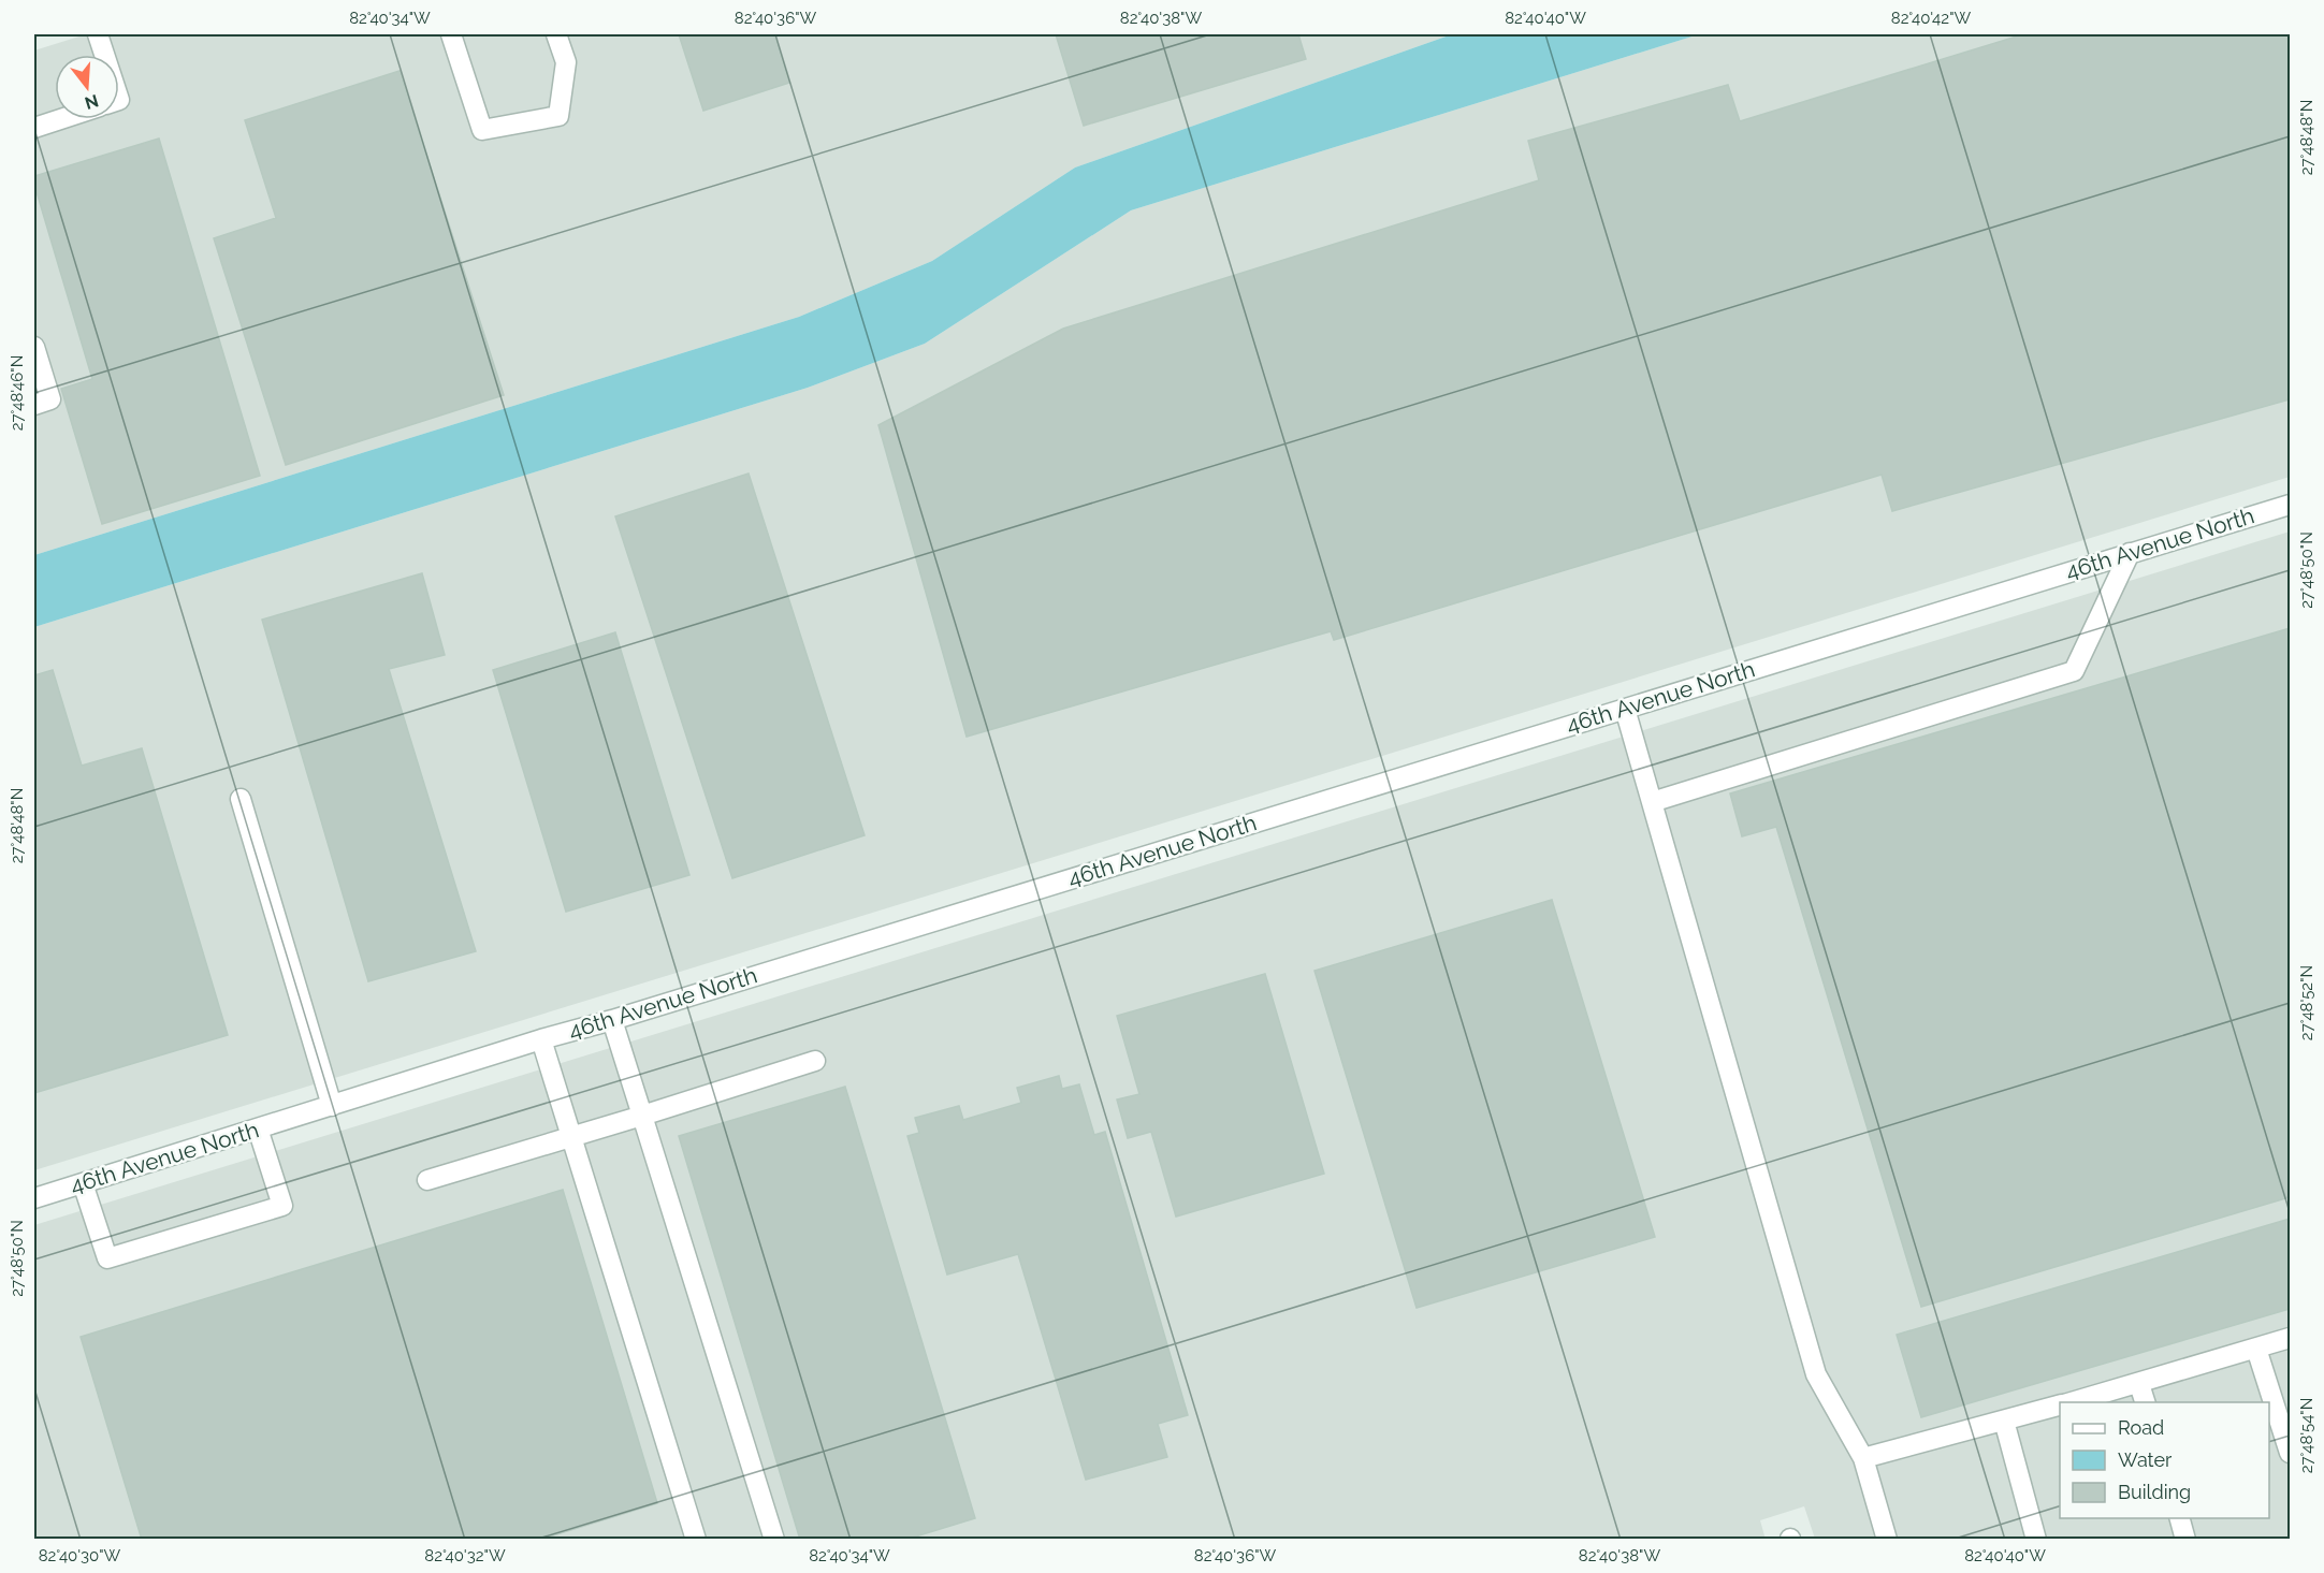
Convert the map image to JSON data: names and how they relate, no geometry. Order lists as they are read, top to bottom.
{
  "streets": {
    "street": ["46th Avenue North"]
  },
  "legend": ["Road", "Water", "Building"],
  "north": "bottom",
  "coordinates": [
    "82°40'34\"W",
    "82°40'36\"W",
    "82°40'38\"W",
    "82°40'40\"W",
    "82°40'42\"W",
    "27°48'48\"N",
    "27°48'46\"N",
    "27°48'50\"N",
    "27°48'52\"N",
    "27°48'54\"N",
    "82°40'30\"W",
    "82°40'32\"W"
  ]
}
